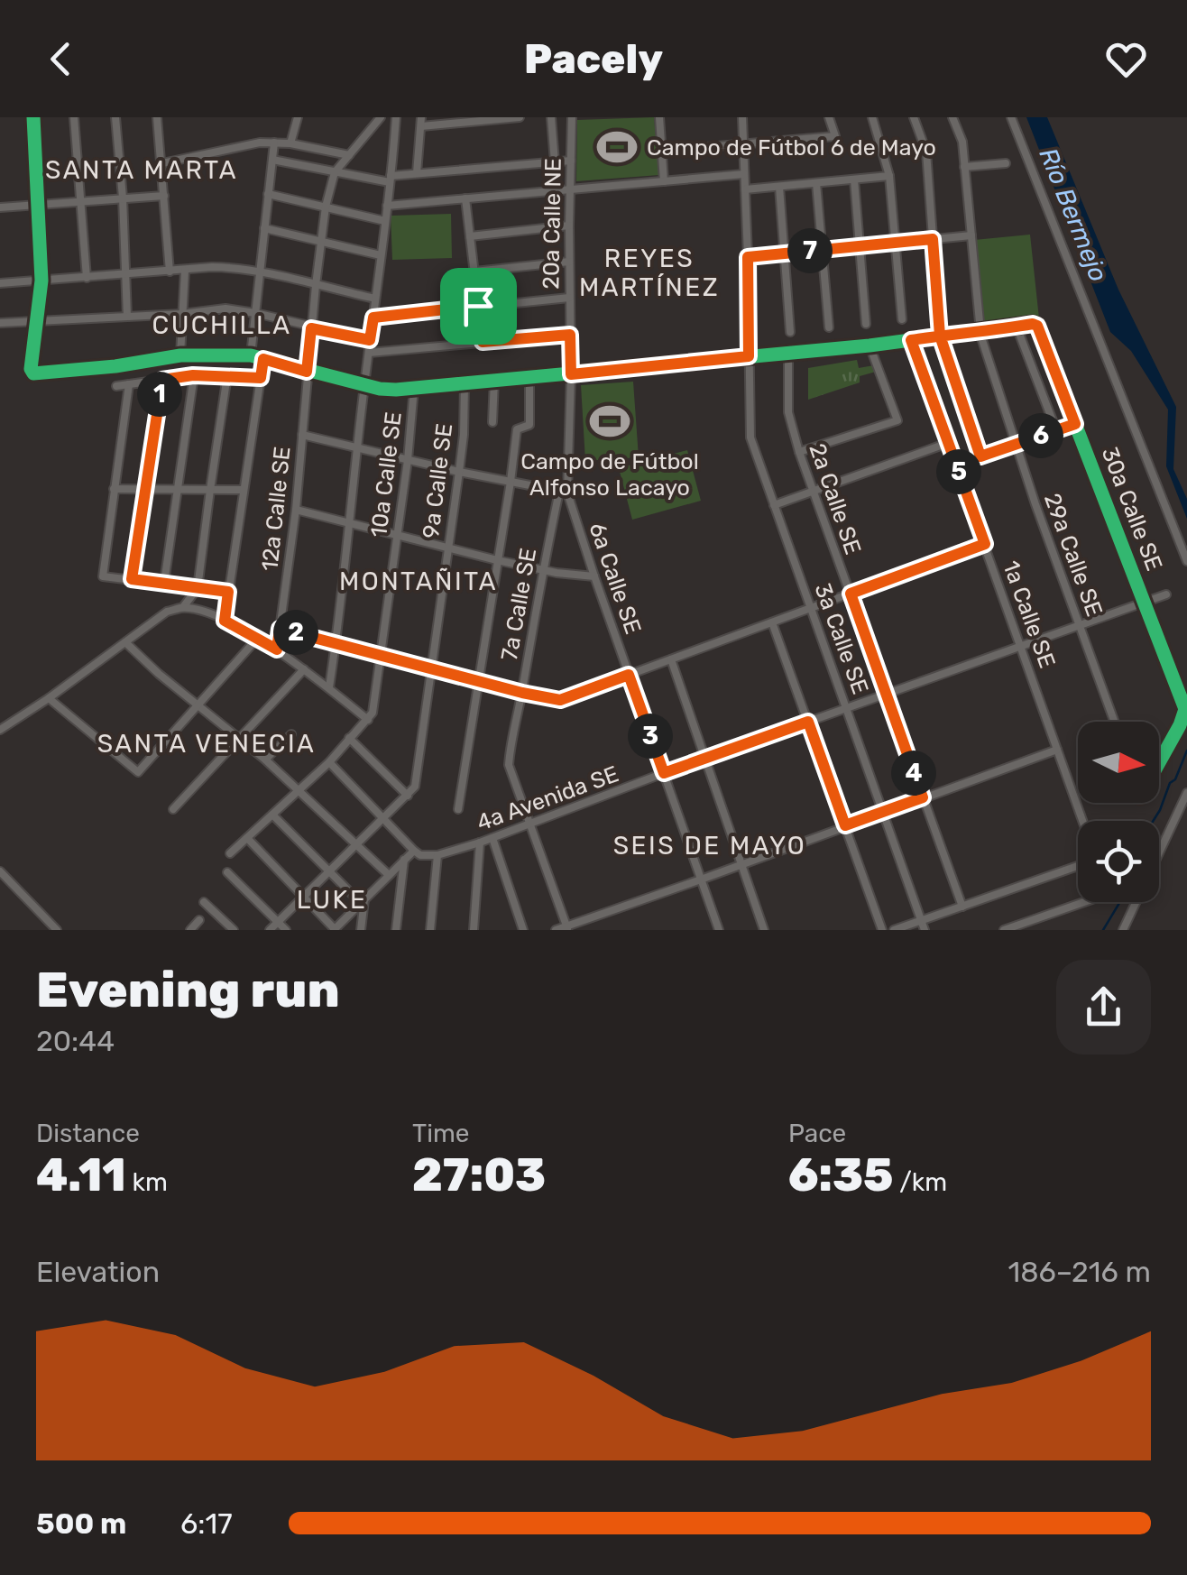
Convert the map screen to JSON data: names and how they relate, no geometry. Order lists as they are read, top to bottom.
{
  "streets": {
    "street": [
      "20a Calle NE",
      "10a Calle SE",
      "9a Calle SE",
      "2a Calle SE",
      "12a Calle SE",
      "30a Calle SE",
      "29a Calle SE",
      "6a Calle SE",
      "7a Calle SE",
      "1a Calle SE",
      "3a Calle SE",
      "4a Avenida SE"
    ]
  },
  "crossings": [
    ["20a Calle NE", "6a Calle SE"],
    ["20a Calle NE", "7a Calle SE"],
    ["2a Calle SE", "4a Avenida SE"],
    ["30a Calle SE", "4a Avenida SE"],
    ["29a Calle SE", "4a Avenida SE"],
    ["6a Calle SE", "7a Calle SE"],
    ["6a Calle SE", "4a Avenida SE"],
    ["7a Calle SE", "4a Avenida SE"],
    ["1a Calle SE", "4a Avenida SE"],
    ["3a Calle SE", "4a Avenida SE"]
  ],
  "districts": [
    "SANTA MARTA",
    "REYES MARTÍNEZ",
    "CUCHILLA",
    "MONTAÑITA",
    "SANTA VENECIA",
    "SEIS DE MAYO",
    "LUKE"
  ],
  "water": ["Río Bermejo"],
  "places": {
    "sports": ["Campo de Fútbol 6 de Mayo", "Campo de Fútbol Alfonso Lacayo"]
  },
  "north": "right",
  "page": {
    "header": "Pacely",
    "pins": [
      "7",
      "1",
      "6",
      "5",
      "2",
      "3",
      "4"
    ],
    "heading": ["Evening run", "20:44"],
    "stats": [
      ["Distance", "4.11 km"],
      ["Time", "27:03"],
      ["Pace", "6:35 /km"]
    ],
    "chart": ["Elevation", "186–216 m"],
    "list": [
      {
        "name": "500 m",
        "note": "6:17"
      }
    ]
  }
}
